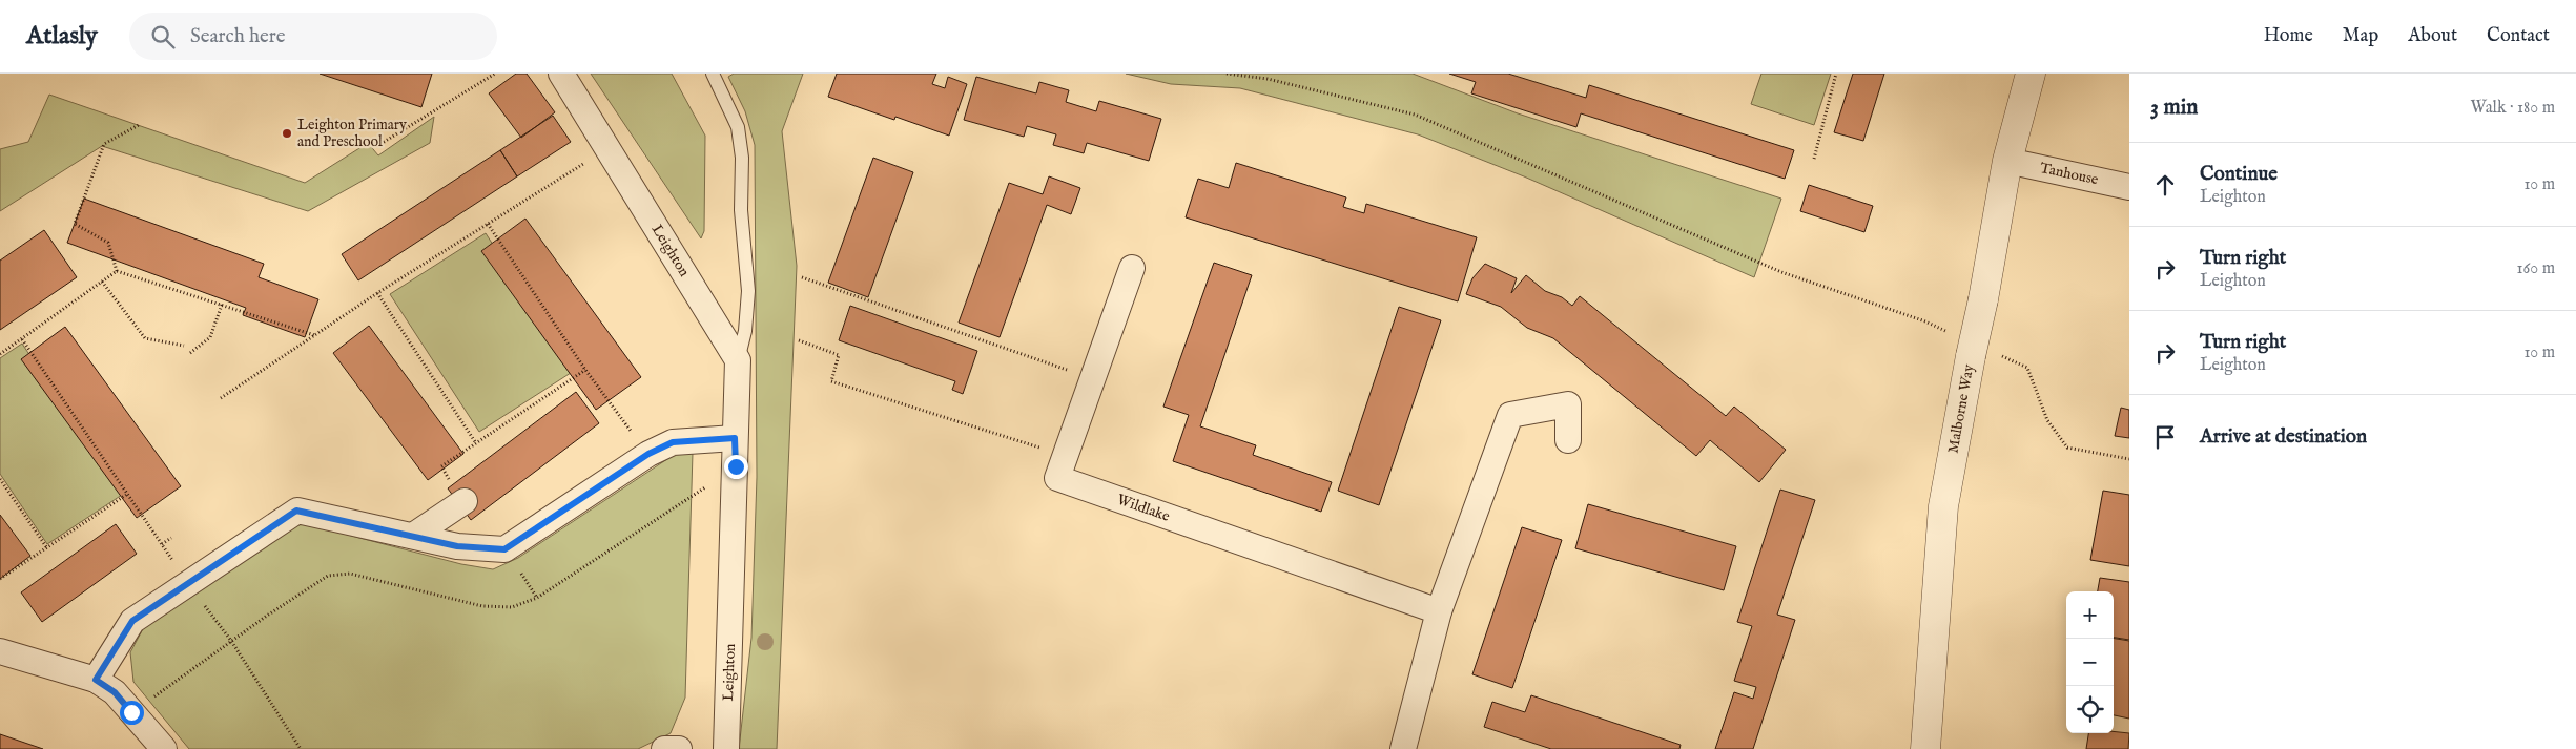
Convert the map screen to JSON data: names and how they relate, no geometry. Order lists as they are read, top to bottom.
{
  "streets": {
    "street": [
      "Tanhouse",
      "Leighton",
      "Malborne Way",
      "Wildlake"
    ]
  },
  "crossings": [
    ["Tanhouse", "Malborne Way"]
  ],
  "places": ["Leighton Primary and Preschool"],
  "page": {
    "header": "Atlasly",
    "search": "Search here",
    "nav": [
      "Home",
      "Map",
      "About",
      "Contact"
    ],
    "heading": ["3 min", "Walk · 180 m"],
    "list": [
      ["Continue", "Leighton", "10 m"],
      ["Turn right", "Leighton", "160 m"],
      ["Turn right", "Leighton", "10 m"],
      "Arrive at destination"
    ],
    "map_buttons": ["+", "−"]
  }
}
